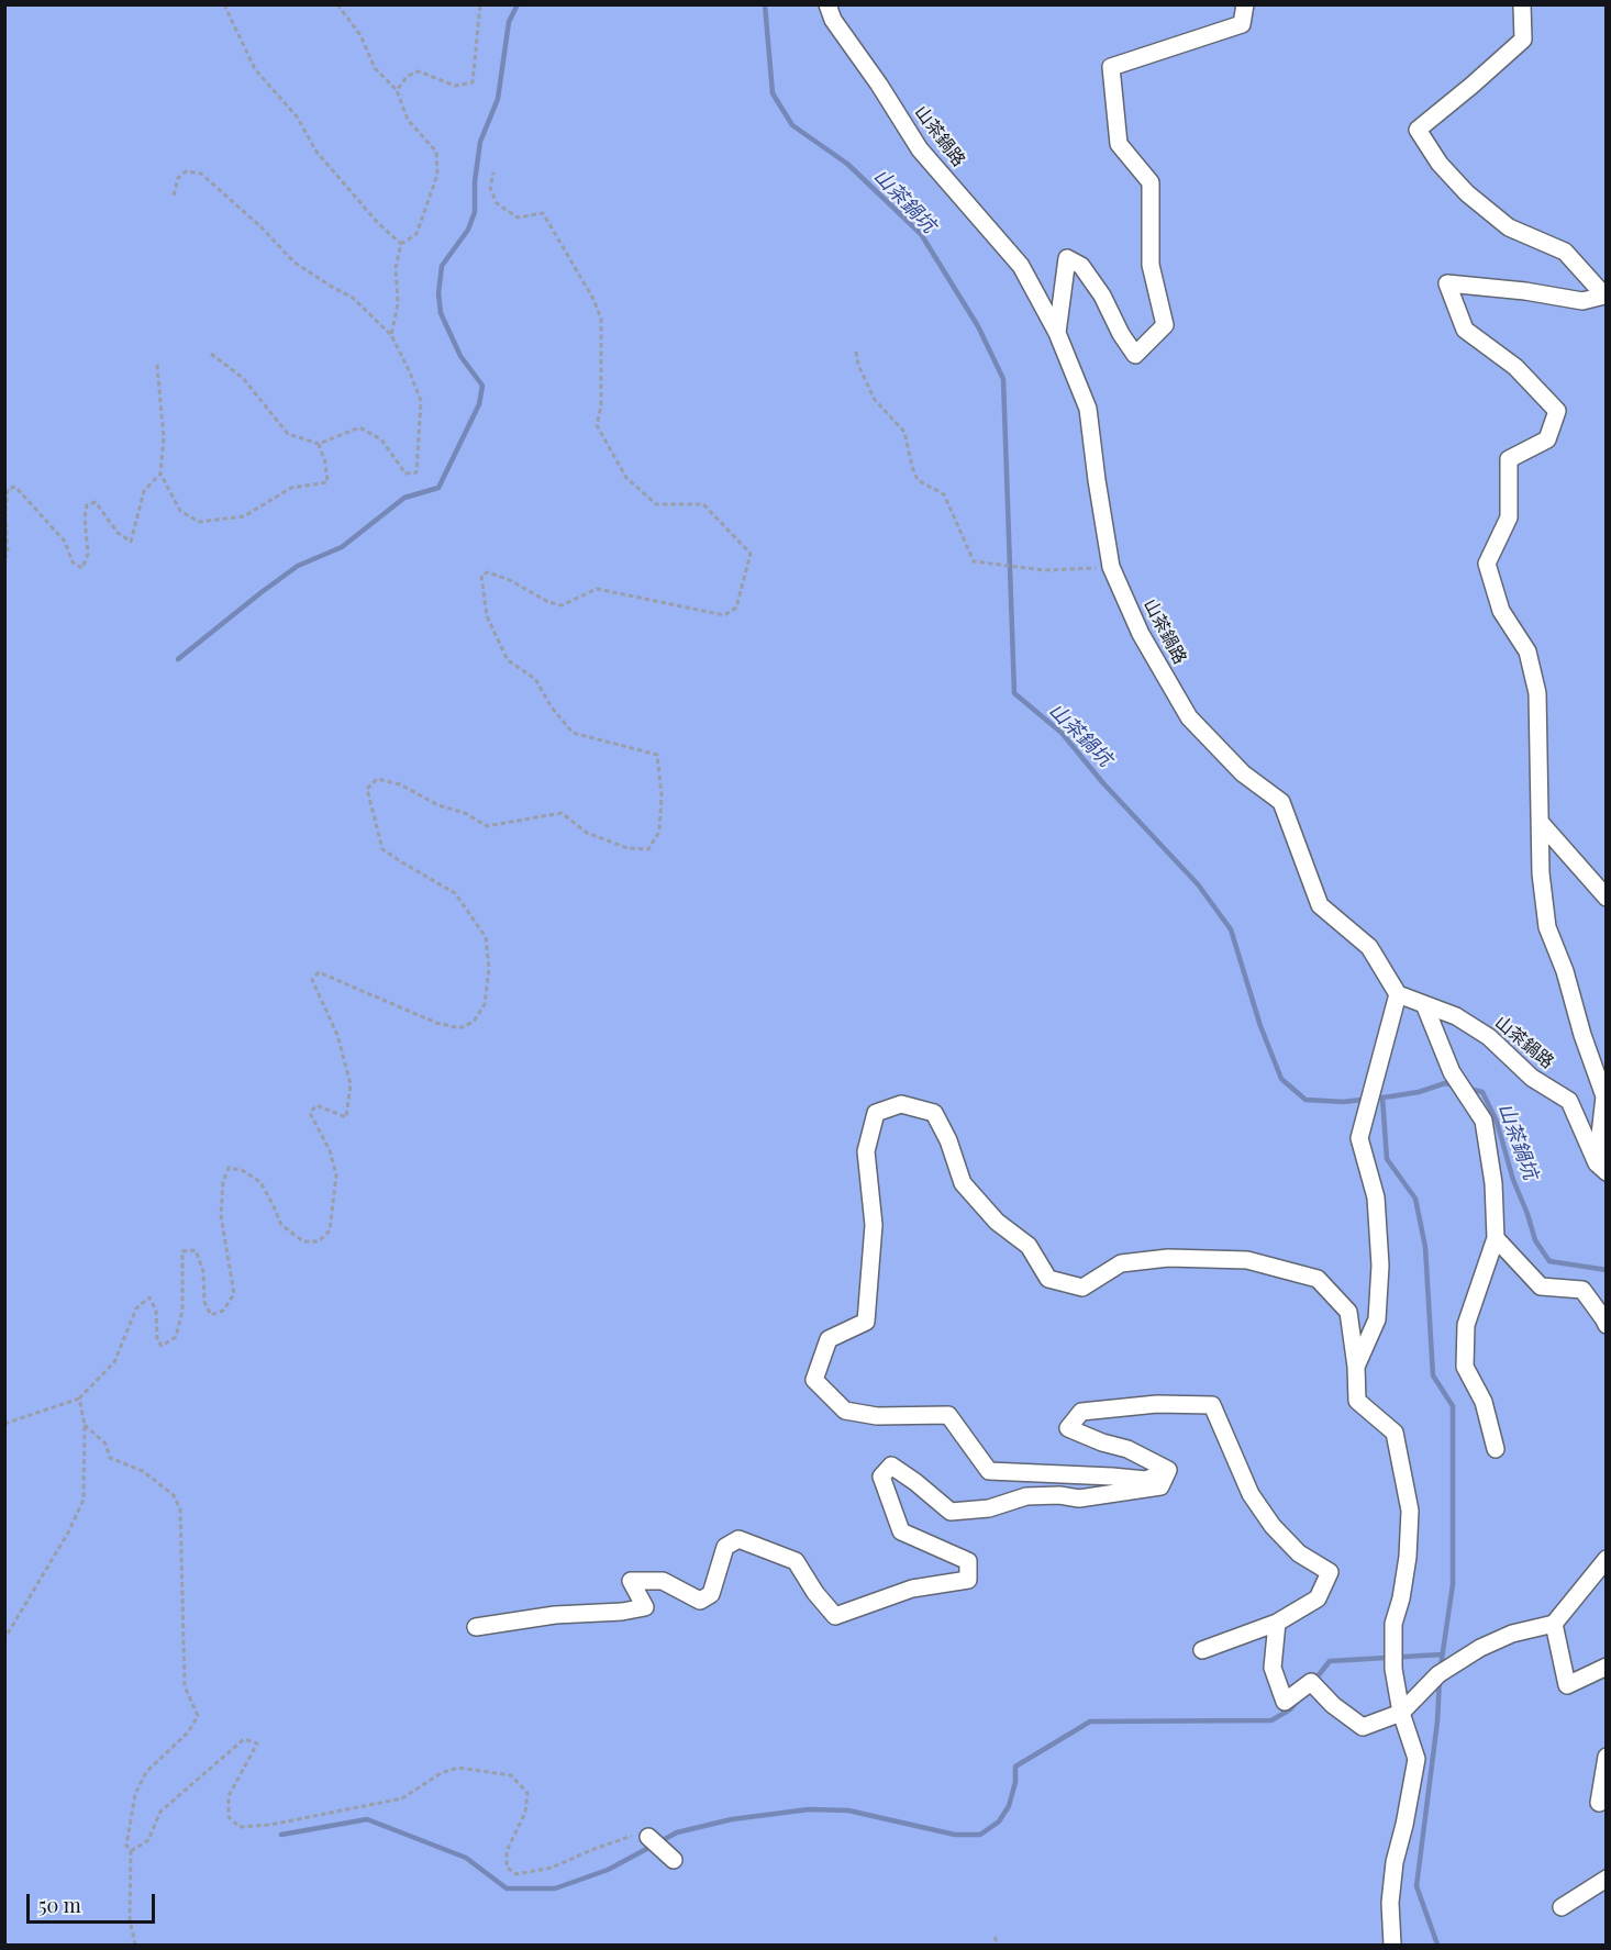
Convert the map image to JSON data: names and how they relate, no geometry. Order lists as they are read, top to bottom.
{
  "streets": {
    "street": ["山茶鍋路"]
  },
  "water": ["山茶鍋坑"],
  "scale_bar": "50 m"
}
